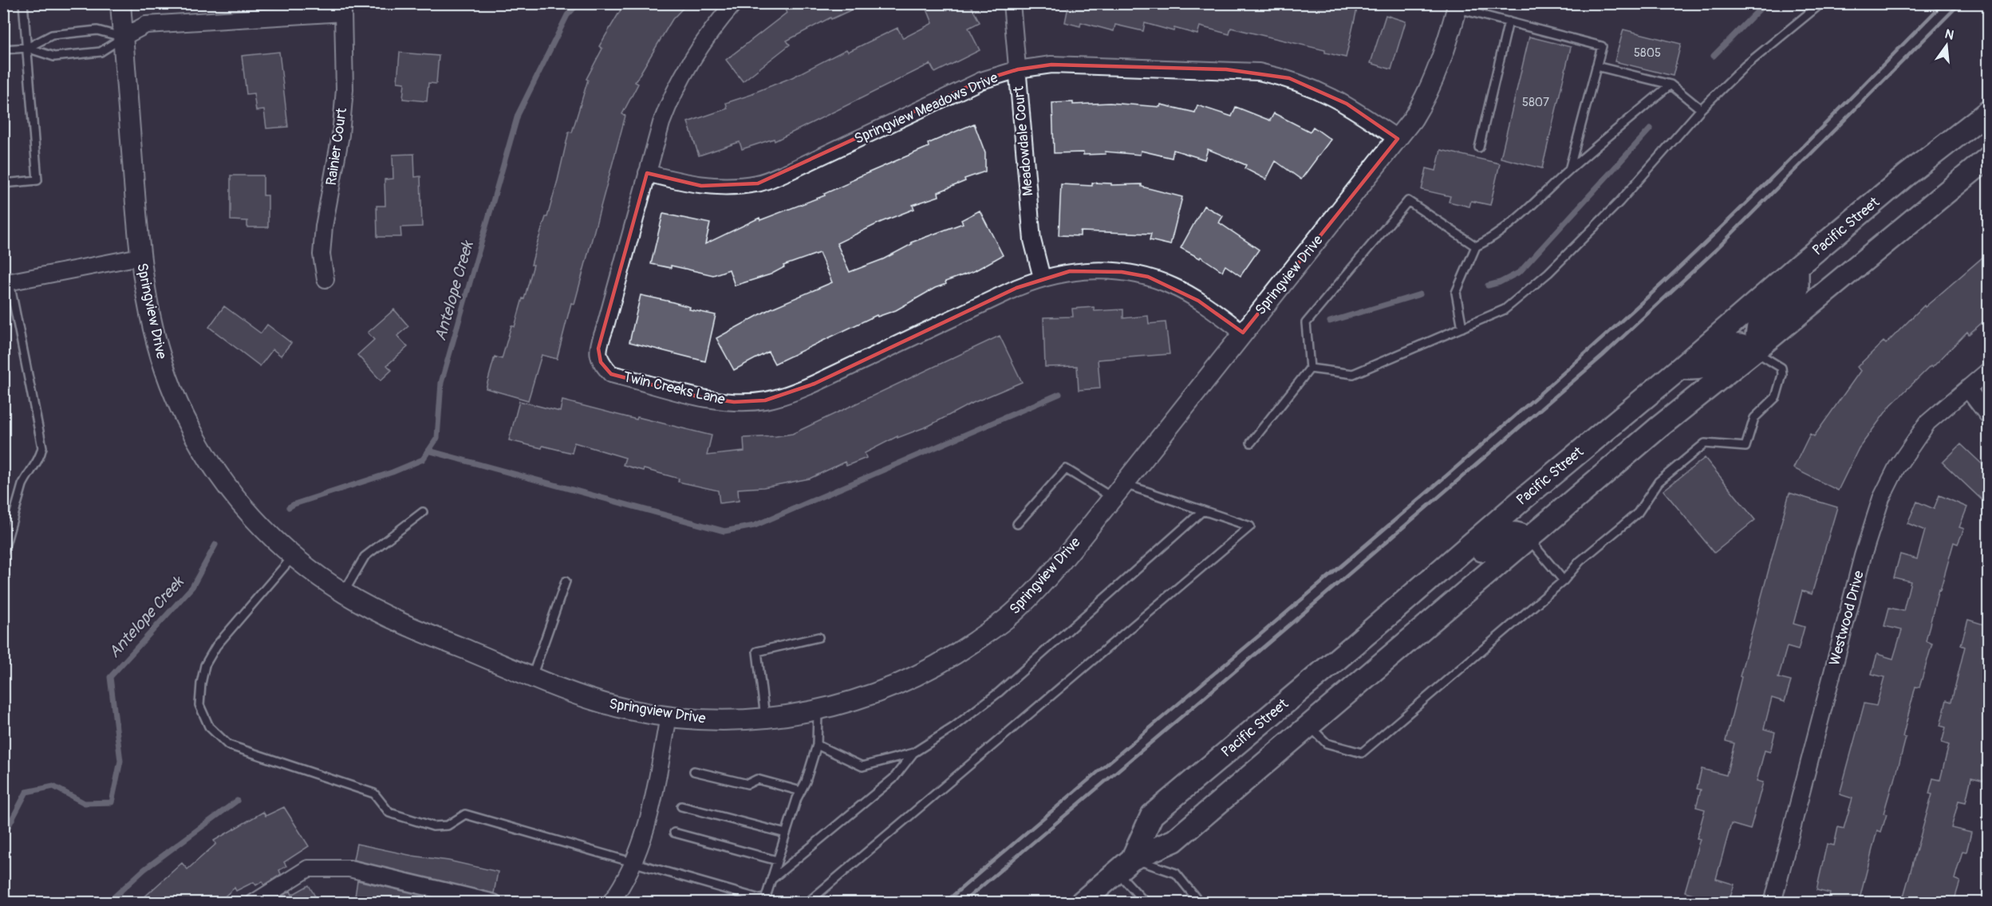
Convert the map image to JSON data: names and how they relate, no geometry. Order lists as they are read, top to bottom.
{
  "streets": {
    "main road": ["Pacific Street"],
    "street": [
      "Springview Meadows Drive",
      "Meadowdale Court",
      "Rainier Court",
      "Springview Drive",
      "Twin Creeks Lane",
      "Westwood Drive"
    ]
  },
  "crossings": [
    ["Springview Meadows Drive", "Meadowdale Court"],
    ["Springview Meadows Drive", "Springview Drive"],
    ["Springview Meadows Drive", "Twin Creeks Lane"],
    ["Meadowdale Court", "Twin Creeks Lane"],
    ["Springview Drive", "Twin Creeks Lane"]
  ],
  "water": ["Antelope Creek"],
  "house_numbers": ["5805", "5807"],
  "north": "top"
}
